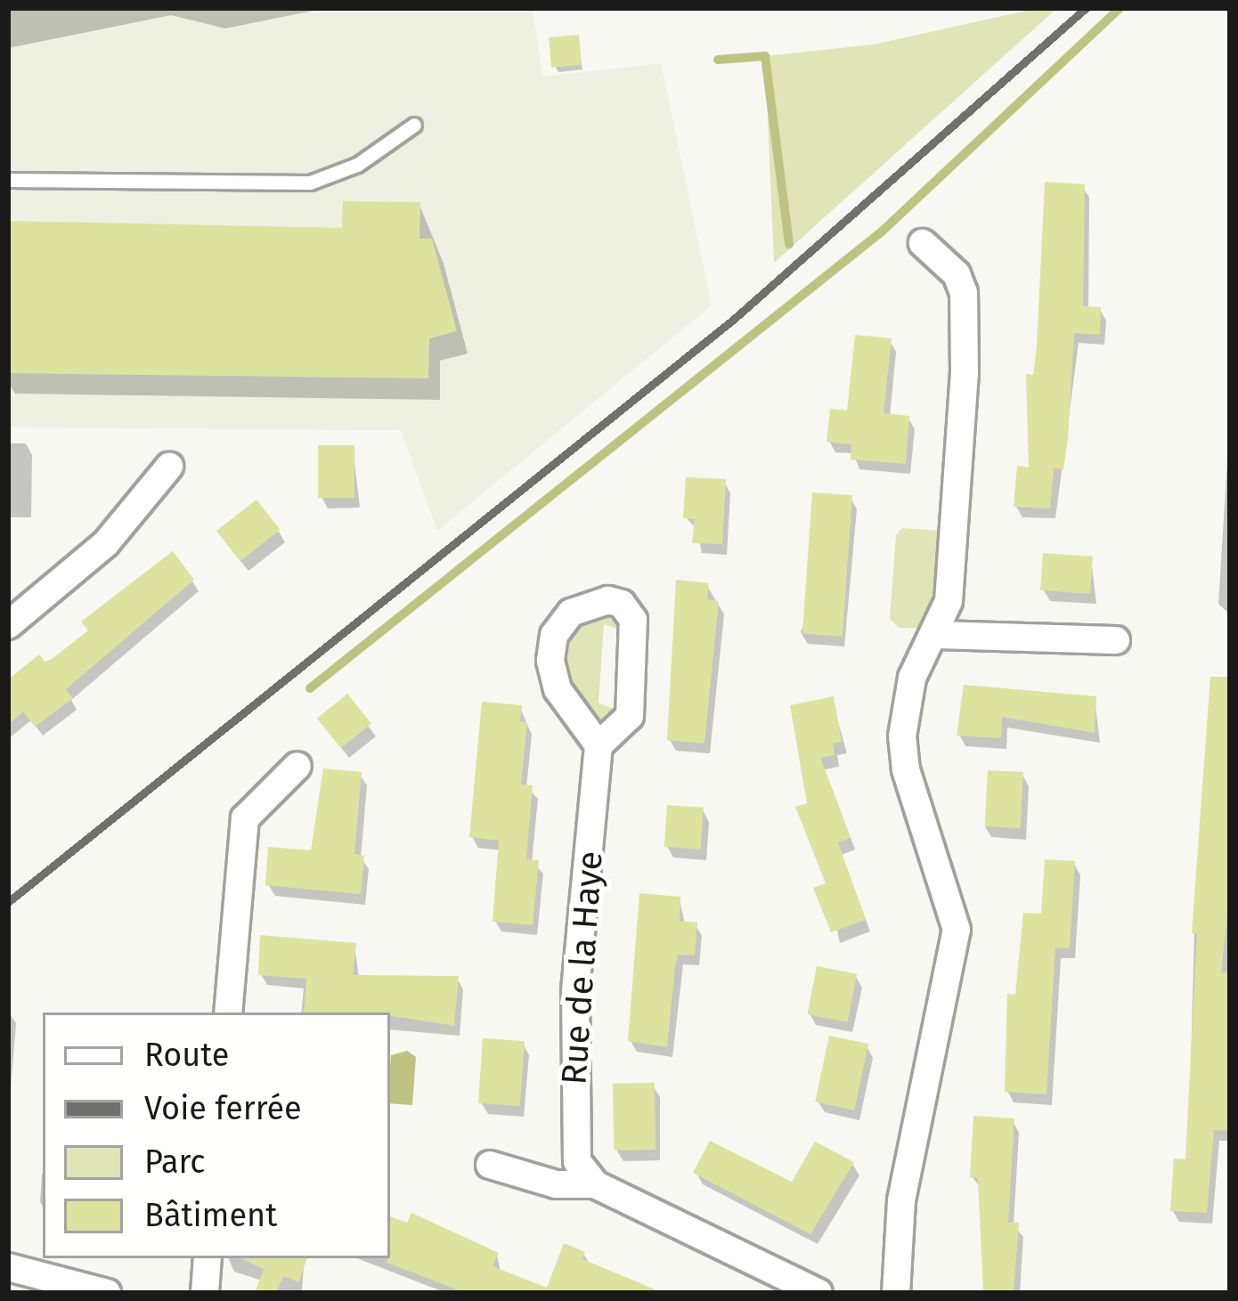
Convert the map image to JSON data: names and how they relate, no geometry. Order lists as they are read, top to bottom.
{
  "streets": {
    "street": ["Rue de la Haye"]
  },
  "legend": [
    "Route",
    "Voie ferrée",
    "Parc",
    "Bâtiment"
  ]
}
